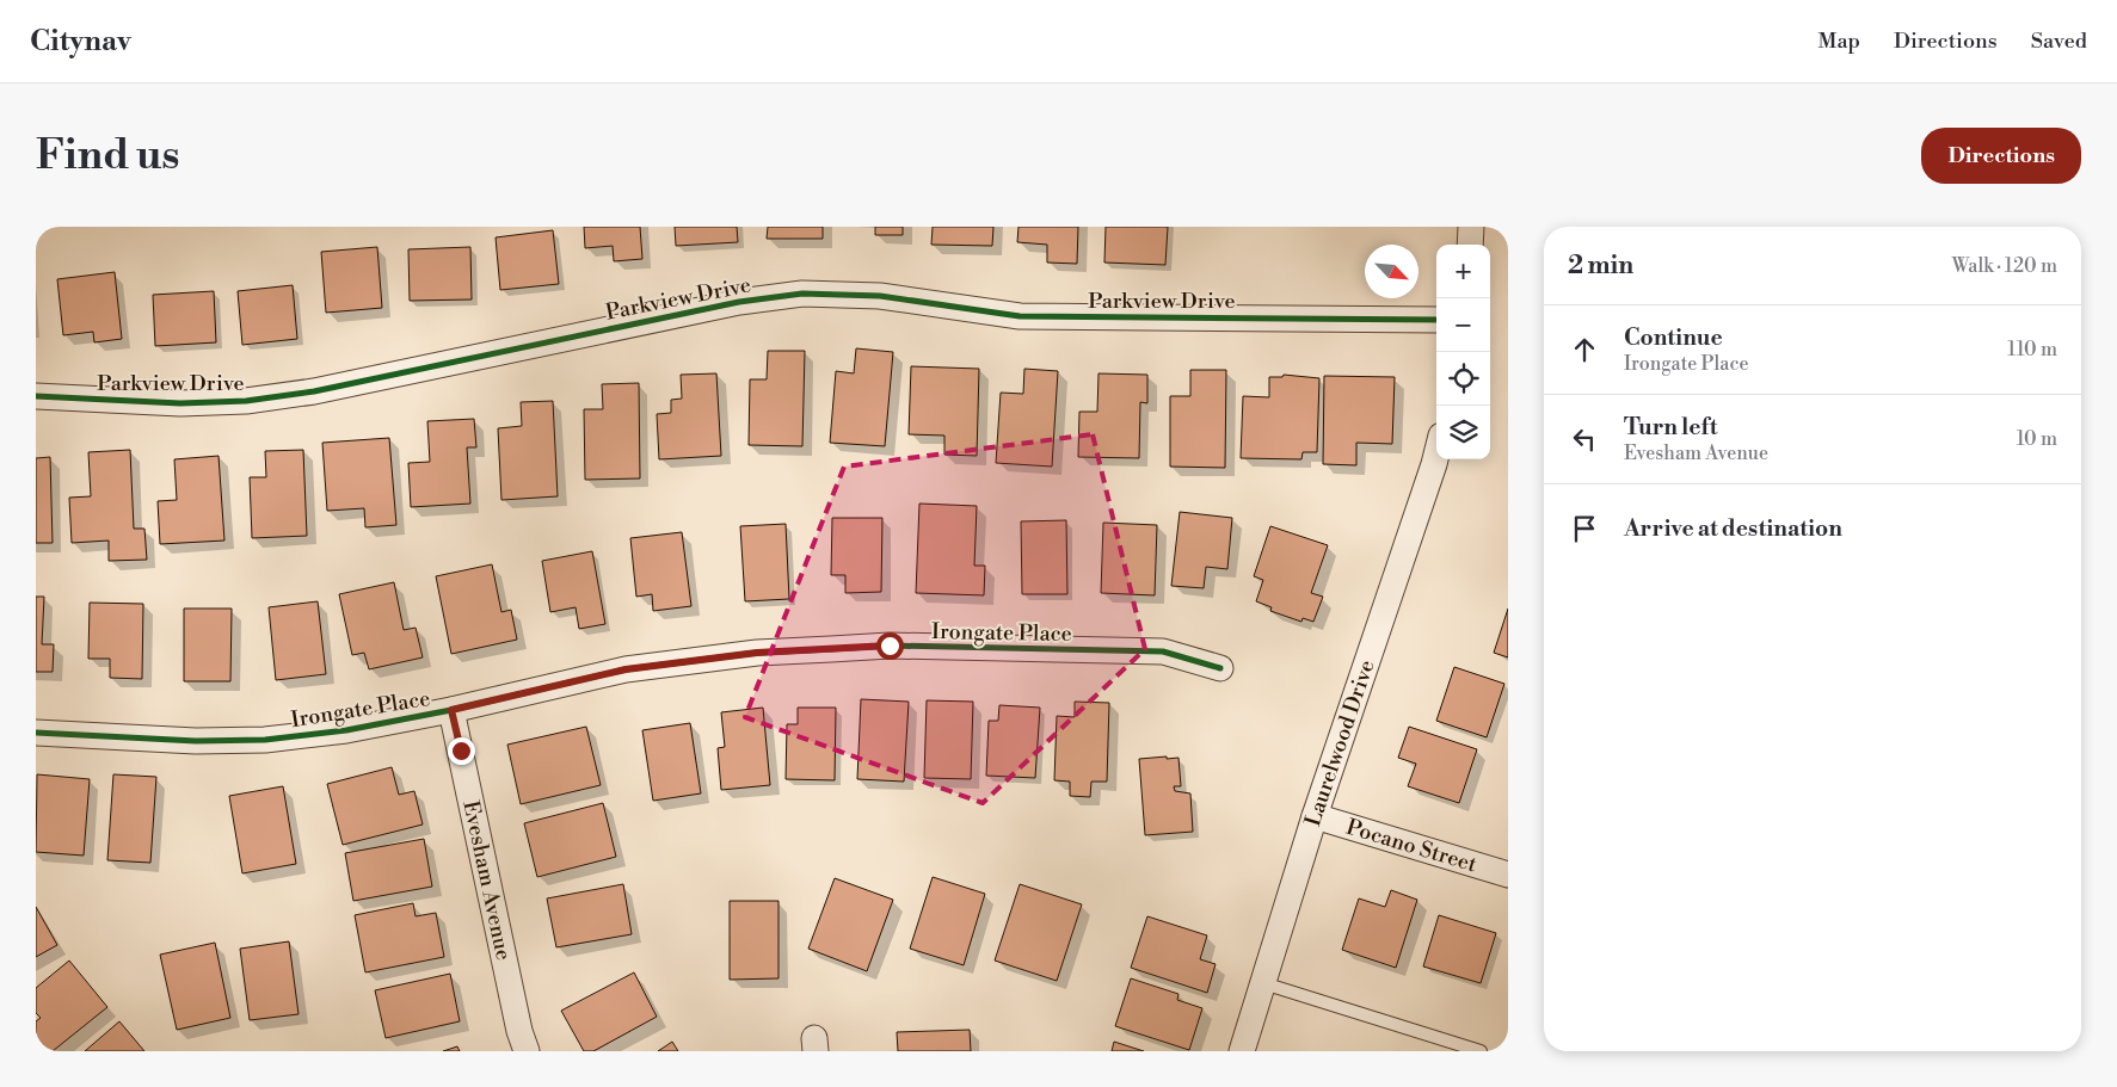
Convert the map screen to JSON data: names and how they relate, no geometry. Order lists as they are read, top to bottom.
{
  "streets": {
    "street": [
      "Parkview Drive",
      "Irongate Place",
      "Laurelwood Drive",
      "Pocano Street",
      "Evesham Avenue"
    ]
  },
  "crossings": [
    ["Irongate Place", "Evesham Avenue"],
    ["Laurelwood Drive", "Pocano Street"]
  ],
  "north": "bottom right",
  "page": {
    "header": "Citynav",
    "nav": ["Map", "Directions", "Saved"],
    "buttons": "Directions",
    "title": "Find us",
    "heading": ["2 min", "Walk · 120 m"],
    "map_buttons": ["+", "−"],
    "list": [
      ["Continue", "Irongate Place", "110 m"],
      ["Turn left", "Evesham Avenue", "10 m"],
      "Arrive at destination"
    ]
  }
}
